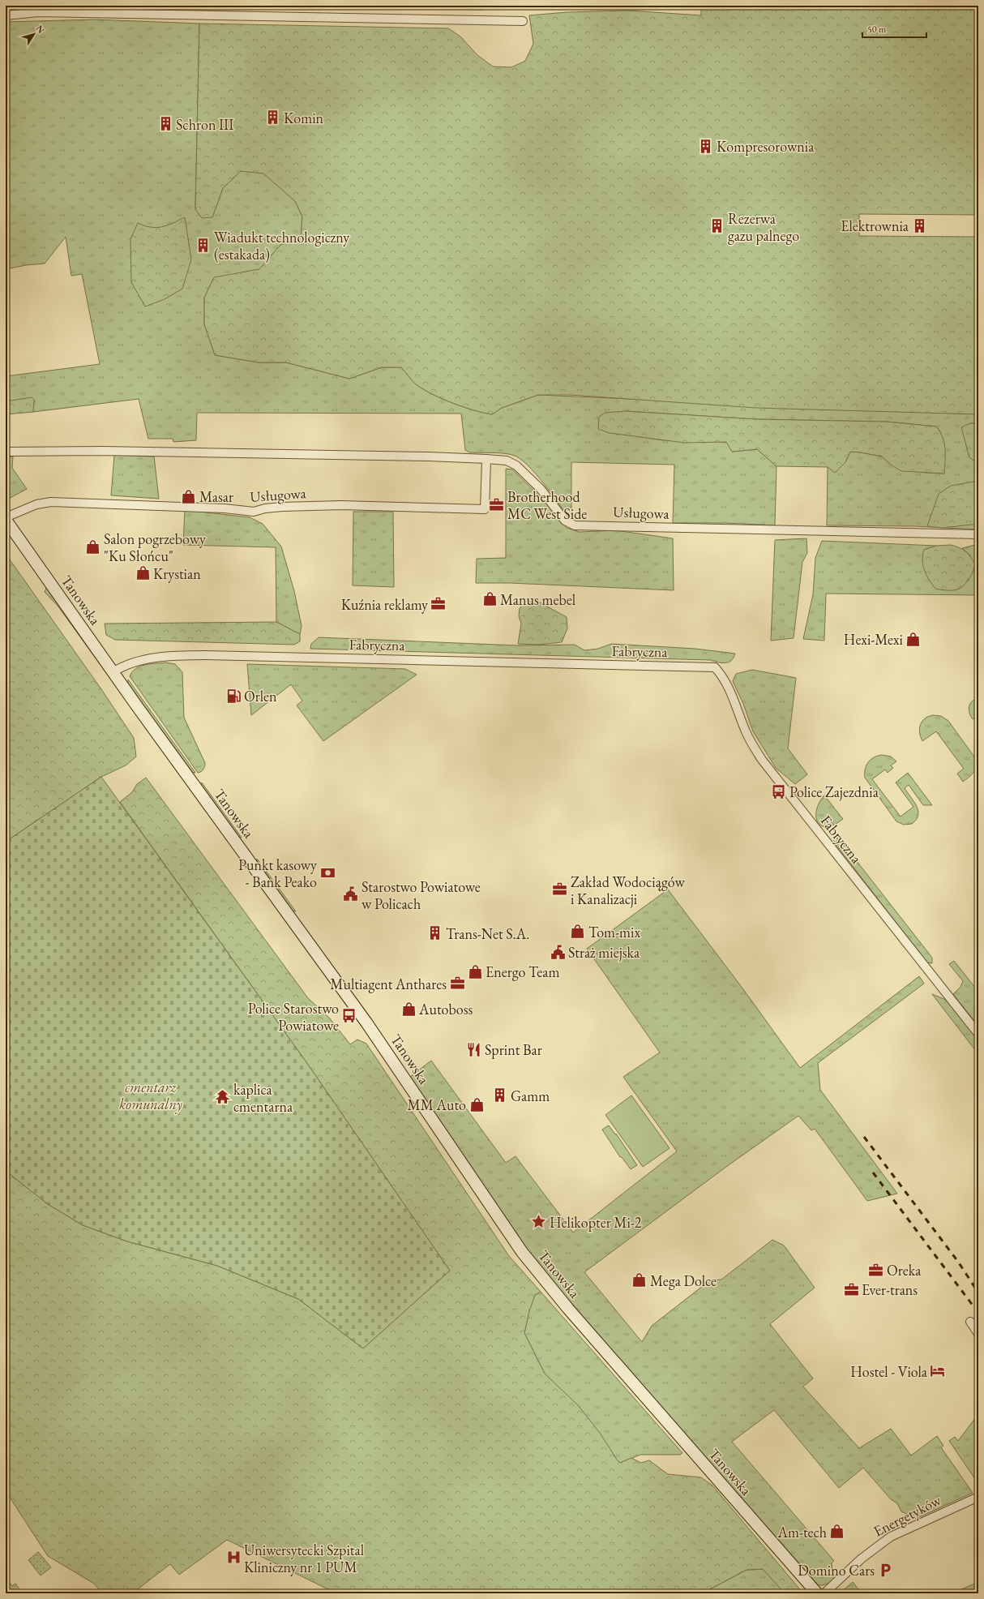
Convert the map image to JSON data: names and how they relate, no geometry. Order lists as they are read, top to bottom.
{
  "streets": {
    "main road": ["Tanowska"],
    "street": ["Usługowa", "Fabryczna", "Energetyków"]
  },
  "crossings": [
    ["Usługowa", "Tanowska"],
    ["Tanowska", "Fabryczna"]
  ],
  "parks": ["cmentarz komunalny"],
  "places": {
    "building": [
      "Komin",
      "Schron III",
      "Kompresorownia",
      "Elektrownia",
      "Rezerwa gazu palnego",
      "Wiadukt technologiczny (estakada)",
      "Trans-Net S.A.",
      "Gamm"
    ],
    "shop": [
      "Masar",
      "Salon pogrzebowy \"Ku Słońcu\"",
      "Krystian",
      "Manus mebel",
      "Hexi-Mexi",
      "Tom-mix",
      "Energo Team",
      "Autoboss",
      "MM Auto",
      "Mega Dolce",
      "Am-tech"
    ],
    "office": [
      "Brotherhood MC West Side",
      "Kuźnia reklamy",
      "Zakład Wodociągów i Kanalizacji",
      "Multiagent Anthares",
      "Oreka",
      "Ever-trans"
    ],
    "fuel station": ["Orlen"],
    "bus stop": ["Police Zajezdnia", "Police Starostwo Powiatowe"],
    "bank": ["Punkt kasowy - Bank Peako"],
    "public building": ["Starostwo Powiatowe w Policach", "Straż miejska"],
    "restaurant": ["Sprint Bar"],
    "temple": ["kaplica cmentarna"],
    "place": ["Helikopter Mi-2"],
    "hotel": ["Hostel - Viola"],
    "hospital": ["Uniwersytecki Szpital Kliniczny nr 1 PUM"],
    "parking": ["Domino Cars"]
  },
  "scale_bar": "50 m",
  "north": "top right"
}
